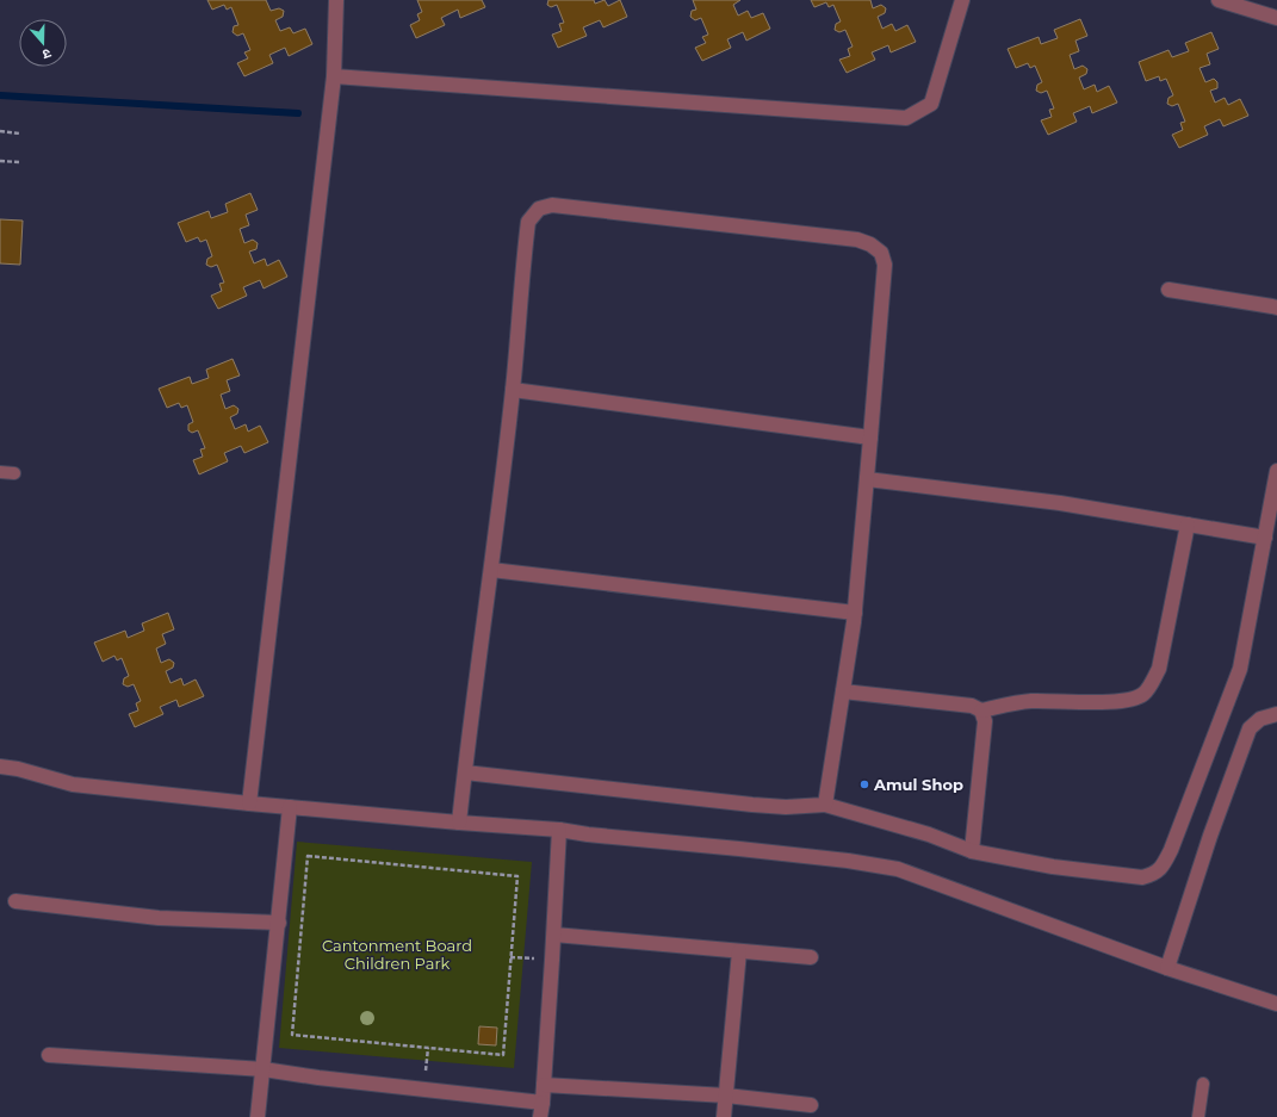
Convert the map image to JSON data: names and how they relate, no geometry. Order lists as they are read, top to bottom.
{
  "parks": ["Cantonment Board Children Park"],
  "places": ["Amul Shop"],
  "north": "bottom"
}
